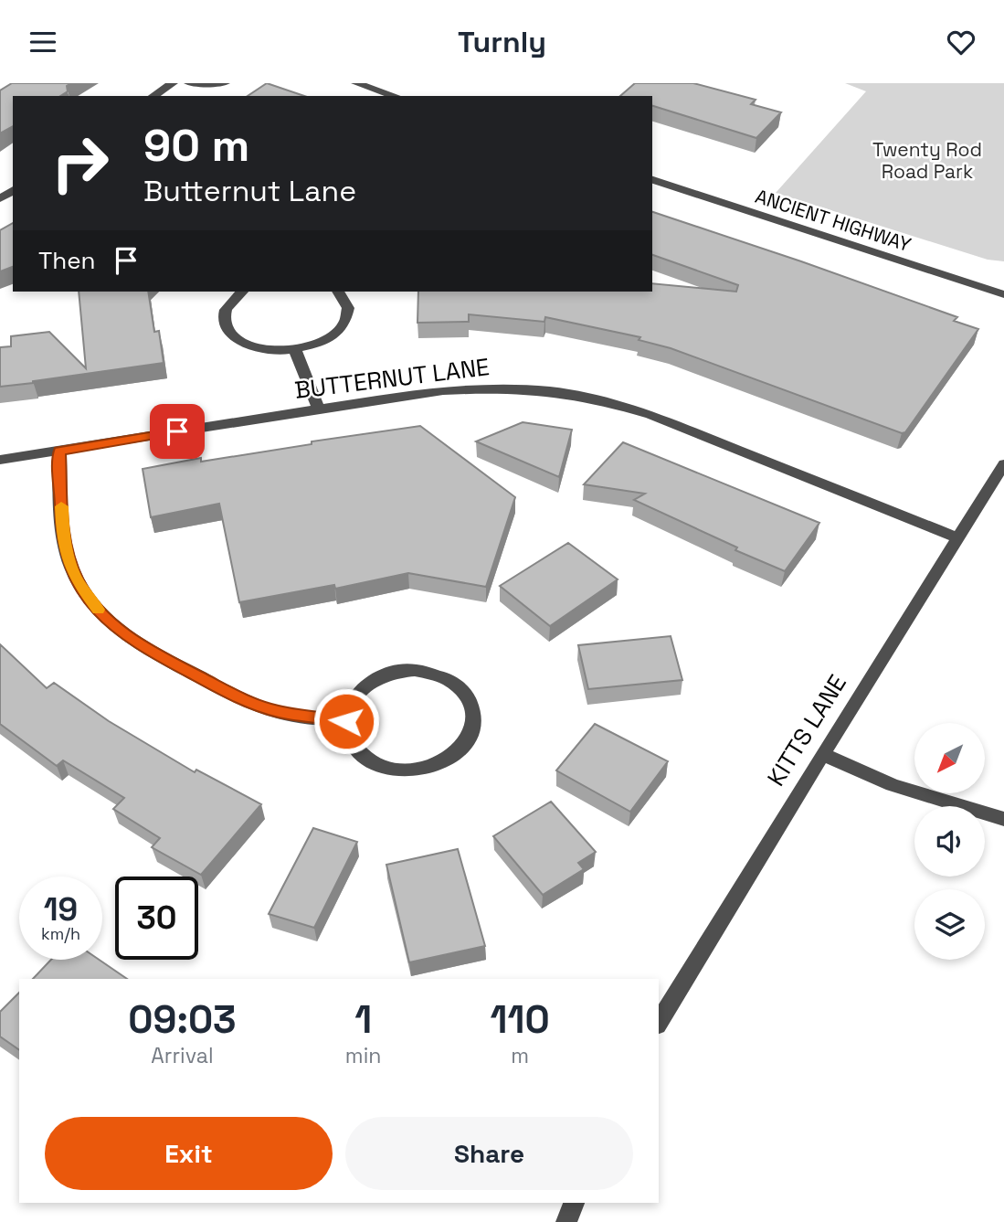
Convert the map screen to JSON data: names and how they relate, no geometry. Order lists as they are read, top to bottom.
{
  "streets": {
    "street": ["ANCIENT HIGHWAY", "BUTTERNUT LANE", "KITTS LANE"]
  },
  "crossings": [
    ["BUTTERNUT LANE", "KITTS LANE"]
  ],
  "parks": ["Twenty Rod Road Park"],
  "north": "bottom left",
  "page": {
    "header": "Turnly",
    "turn": ["90 m", "Butternut Lane"],
    "then": "Then",
    "speed": "19 km/h",
    "limit": "30",
    "eta": [
      "09:03",
      "Arrival",
      "1",
      "min",
      "110",
      "m"
    ],
    "buttons": ["Exit", "Share"]
  }
}
